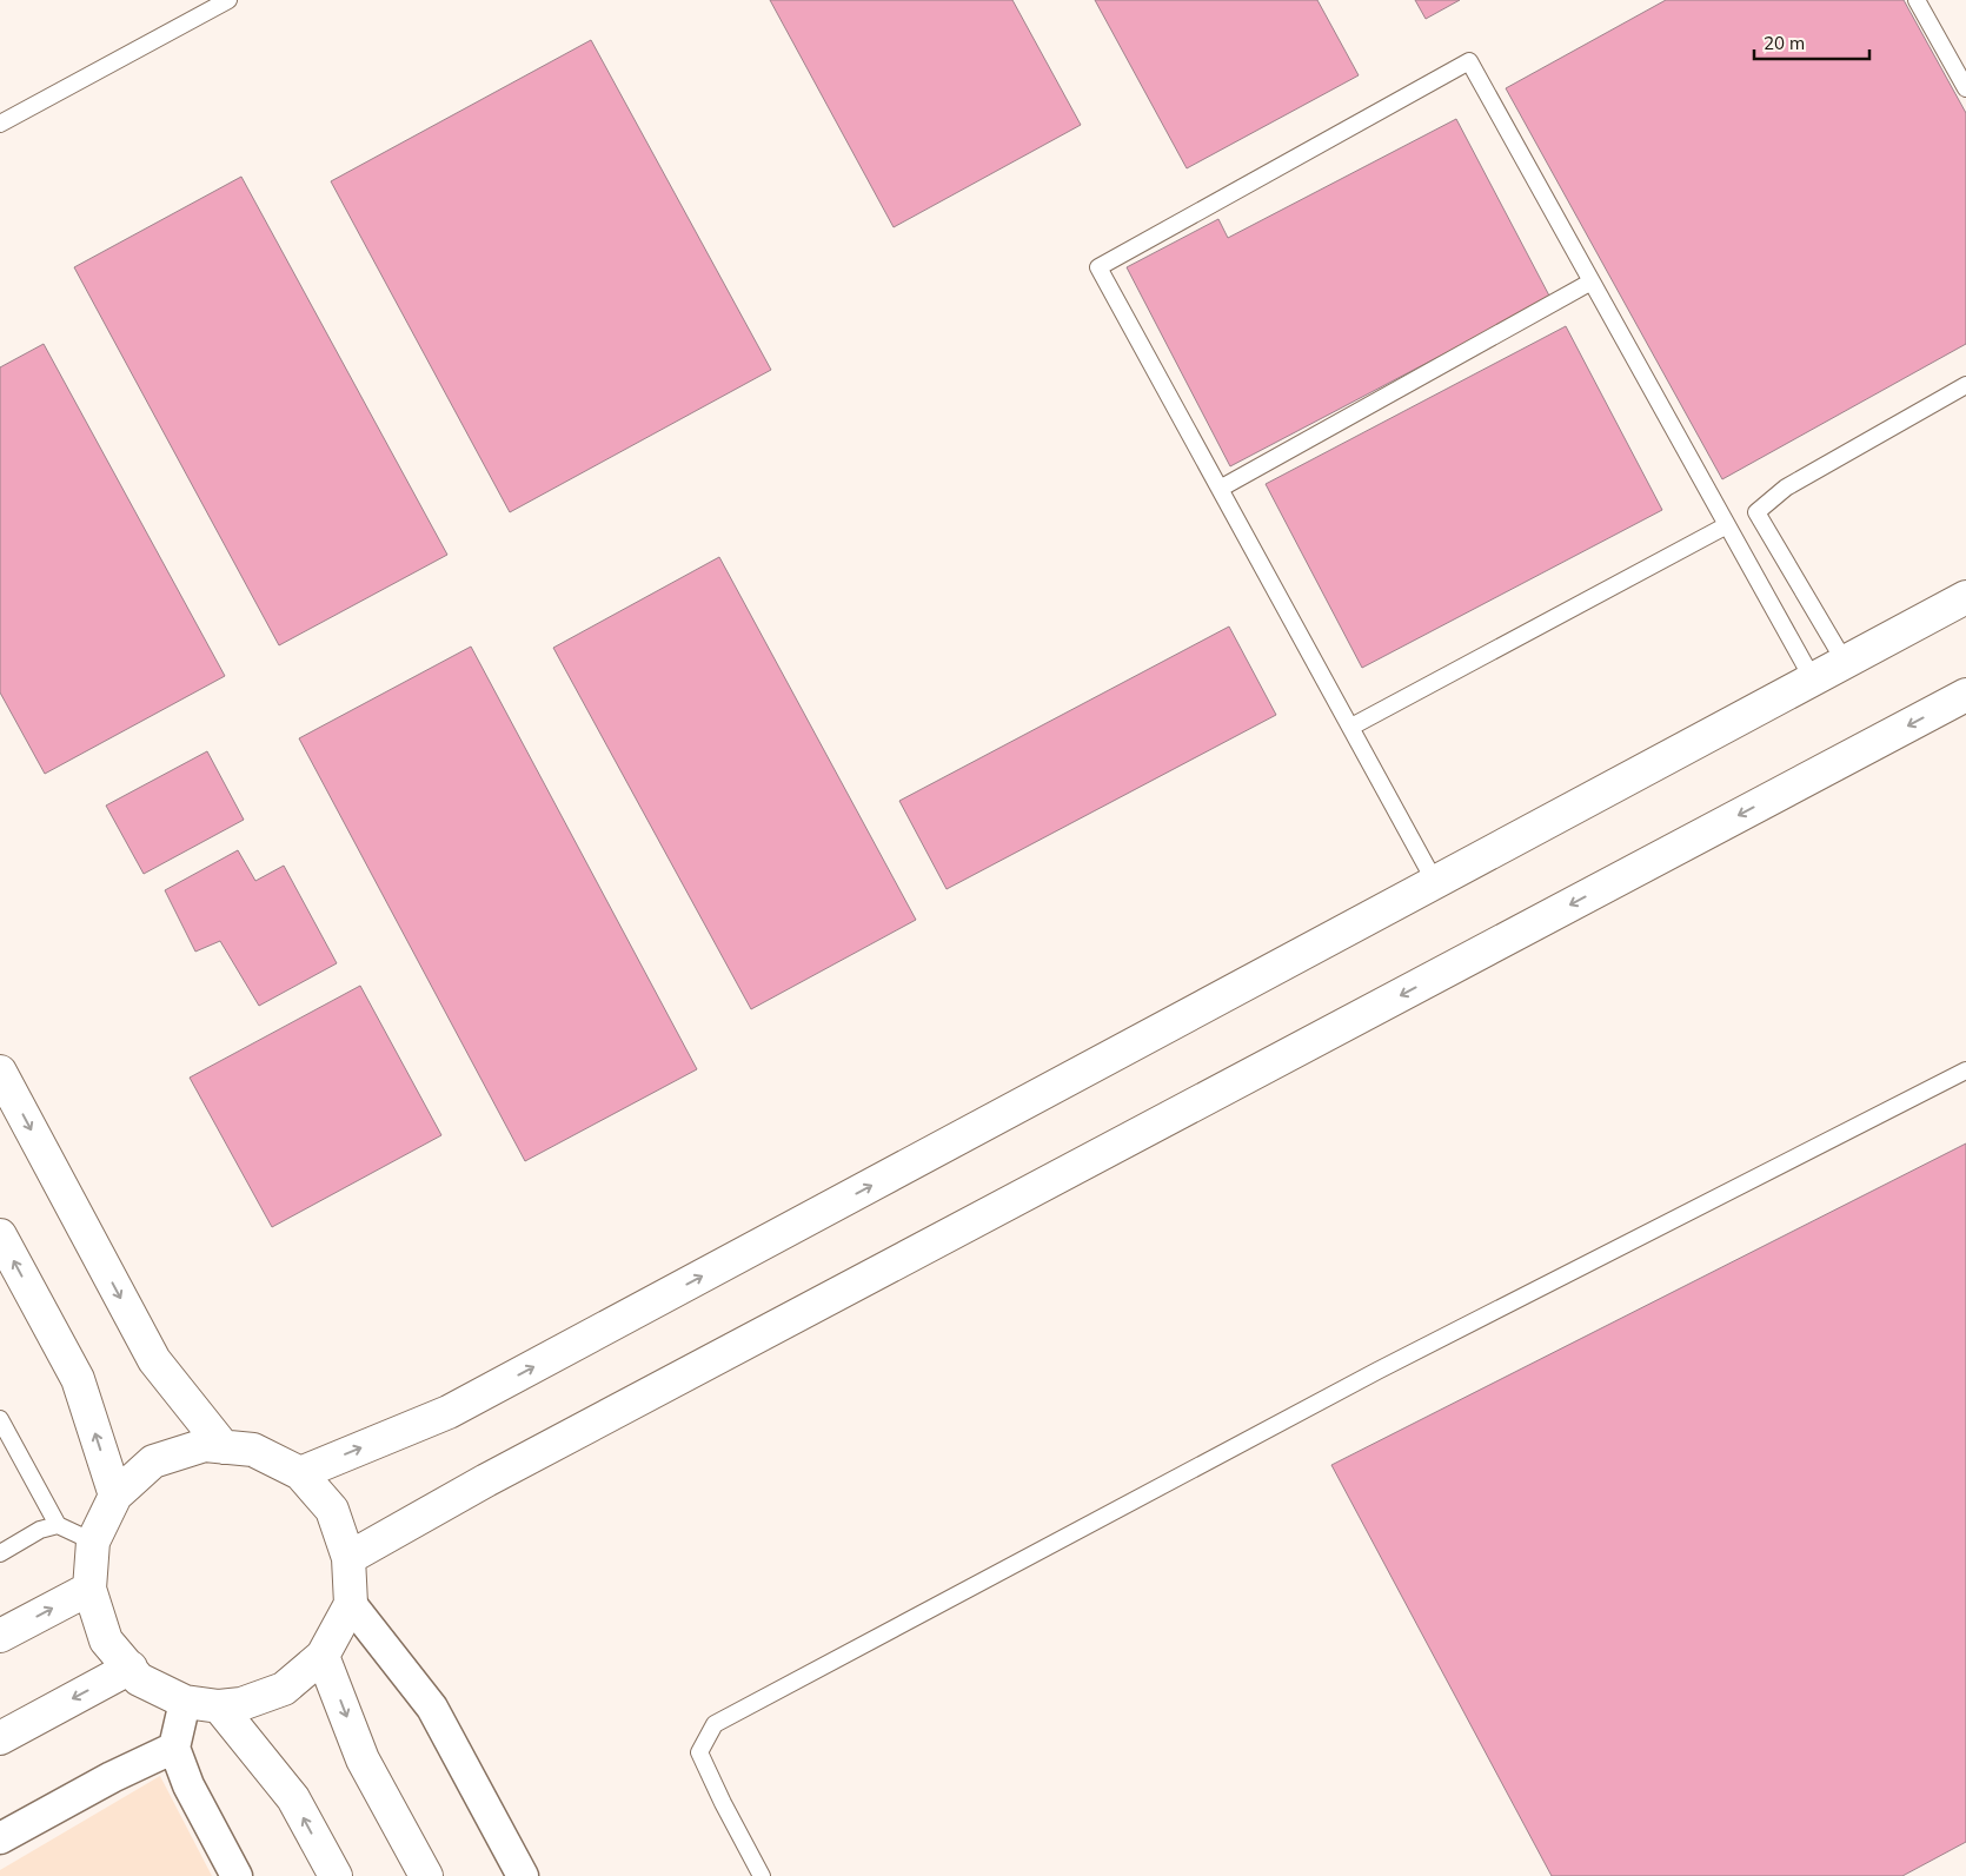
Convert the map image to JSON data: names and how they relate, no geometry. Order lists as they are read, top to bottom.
{
  "scale_bar": "20 m"
}
